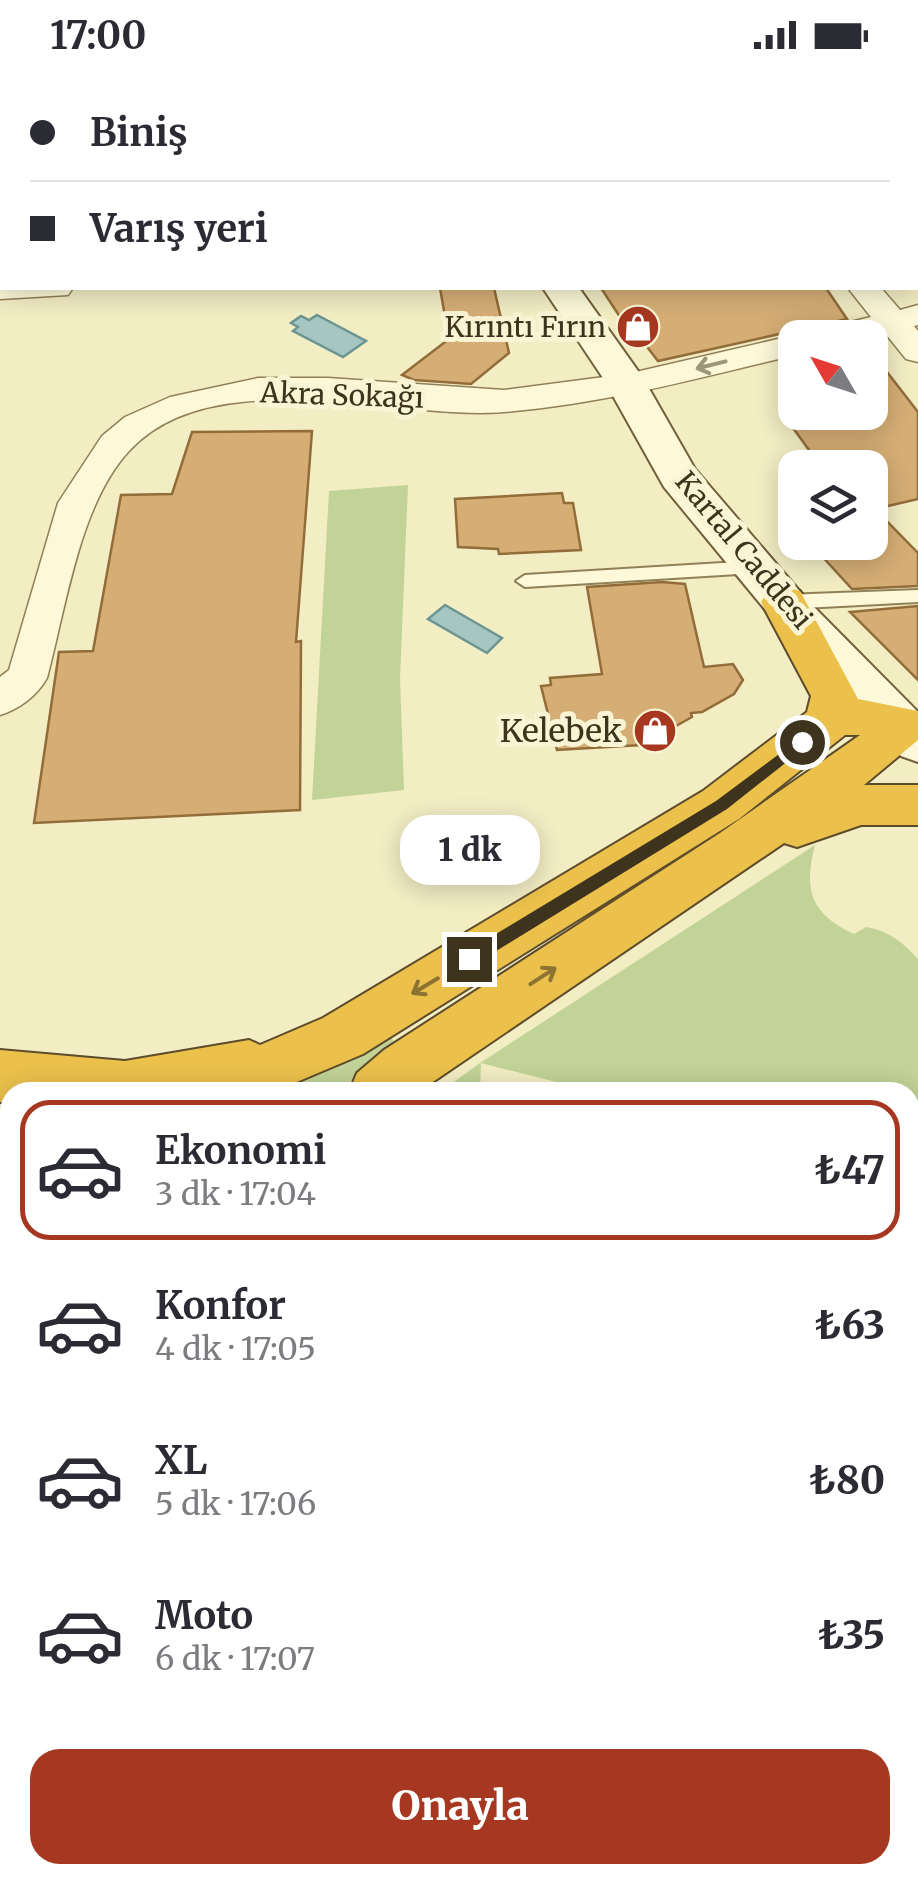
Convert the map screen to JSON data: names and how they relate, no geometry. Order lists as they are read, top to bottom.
{
  "streets": {
    "main road": ["Kartal Caddesi"],
    "street": ["Akra Sokağı"]
  },
  "crossings": [
    ["Akra Sokağı", "Kartal Caddesi"]
  ],
  "places": {
    "shop": ["Kırıntı Fırın", "Kelebek"]
  },
  "north": "top left",
  "page": {
    "status": "17:00",
    "banner": ["Biniş", "Varış yeri"],
    "bubble": "1 dk",
    "list": [
      {
        "name": "Ekonomi",
        "note": "3 dk · 17:04",
        "value": "₺47"
      },
      {
        "name": "Konfor",
        "note": "4 dk · 17:05",
        "value": "₺63"
      },
      {
        "name": "XL",
        "note": "5 dk · 17:06",
        "value": "₺80"
      },
      {
        "name": "Moto",
        "note": "6 dk · 17:07",
        "value": "₺35"
      }
    ],
    "buttons": "Onayla"
  }
}
